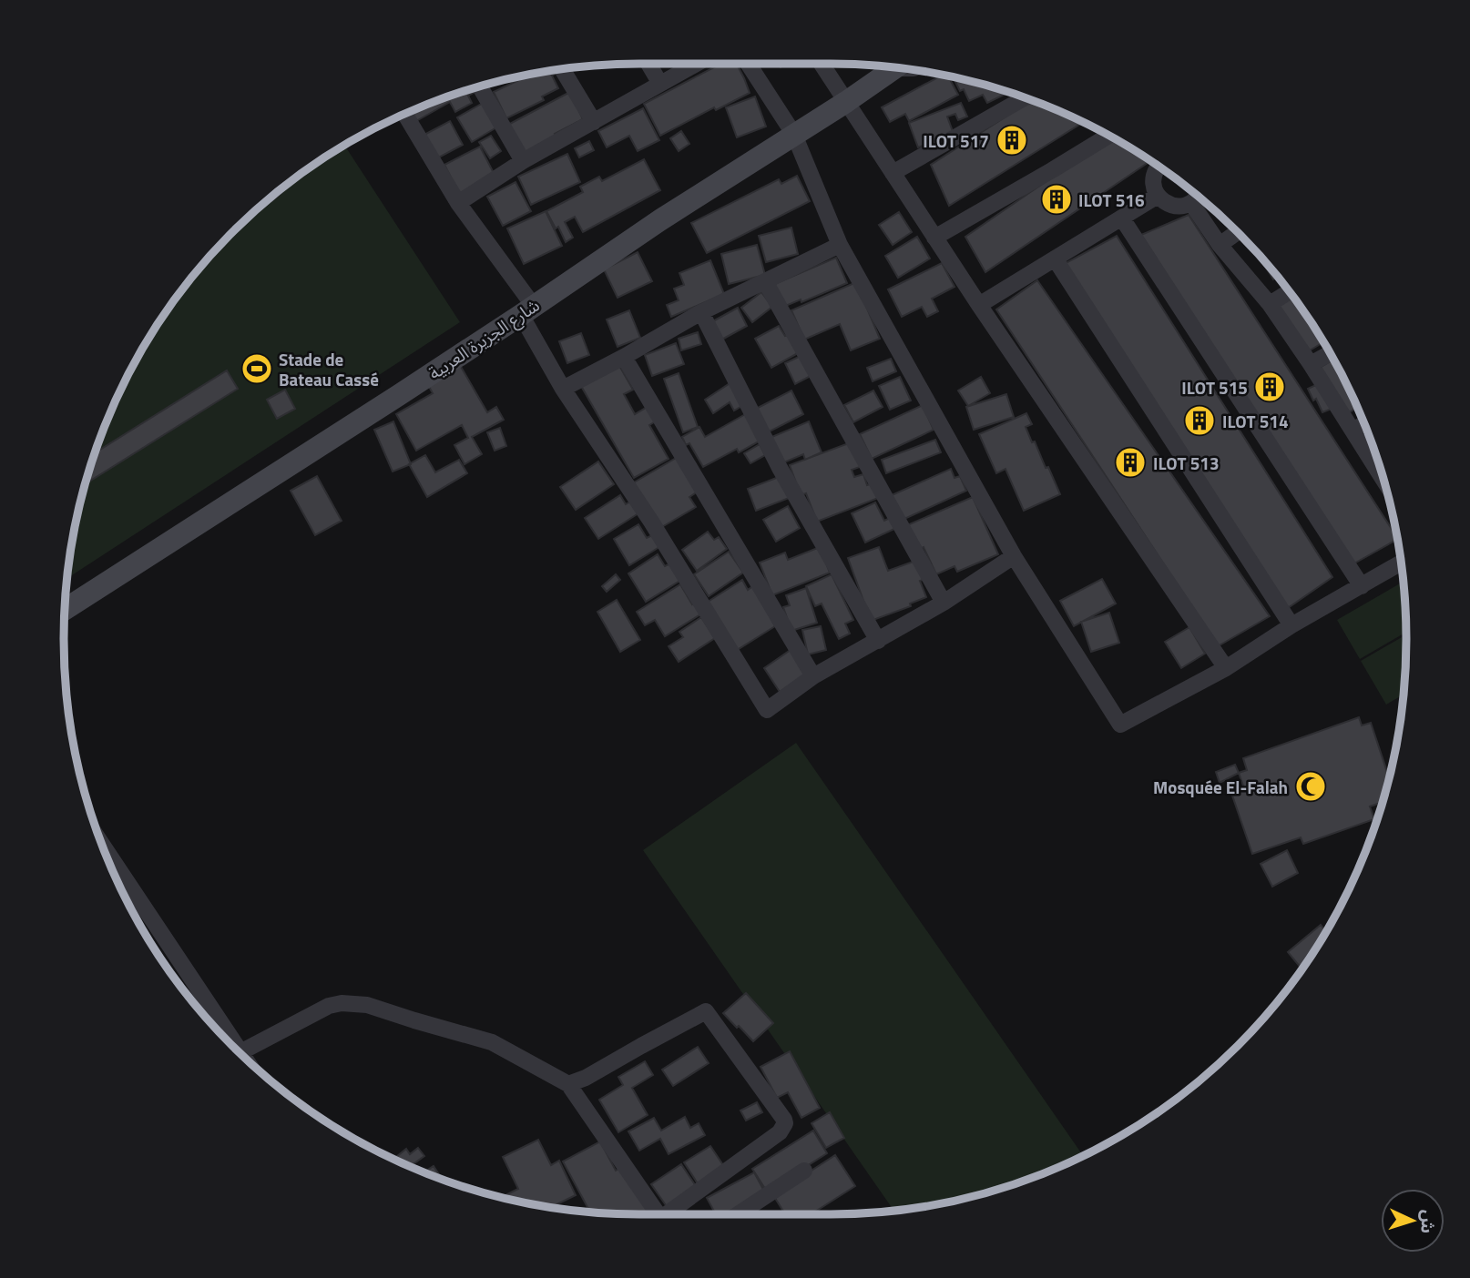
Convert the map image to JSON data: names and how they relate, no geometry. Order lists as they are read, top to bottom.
{
  "streets": {
    "street": ["شارع الجزيرة العربية"]
  },
  "places": {
    "building": [
      "ILOT 517",
      "ILOT 516",
      "ILOT 515",
      "ILOT 514",
      "ILOT 513"
    ],
    "sports": ["Stade de Bateau Cassé"],
    "mosque": ["Mosquée El-Falah"]
  },
  "north": "right"
}
